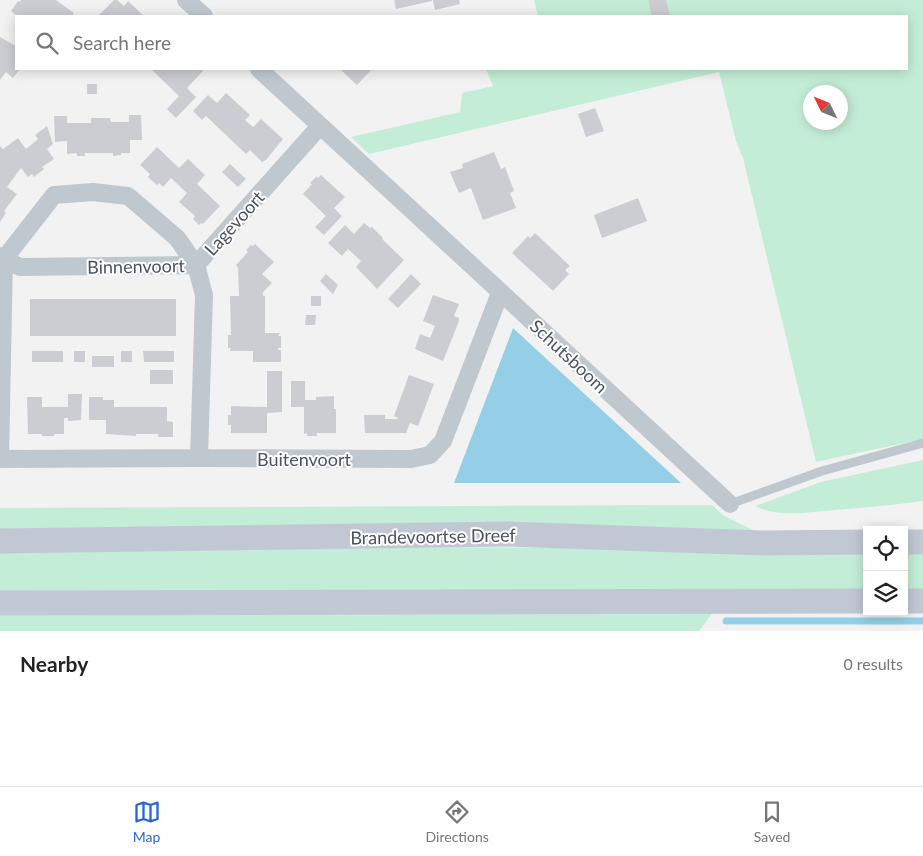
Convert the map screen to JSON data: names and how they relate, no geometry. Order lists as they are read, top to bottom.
{
  "streets": {
    "main road": ["Brandevoortse Dreef"],
    "street": [
      "Lagevoort",
      "Binnenvoort",
      "Schutsboom",
      "Buitenvoort"
    ]
  },
  "crossings": [
    ["Lagevoort", "Binnenvoort"],
    ["Lagevoort", "Schutsboom"],
    ["Lagevoort", "Buitenvoort"],
    ["Schutsboom", "Buitenvoort"]
  ],
  "north": "top left",
  "page": {
    "search": "Search here",
    "heading": ["Nearby", "0 results"],
    "nav": ["Map", "Directions", "Saved"]
  }
}
